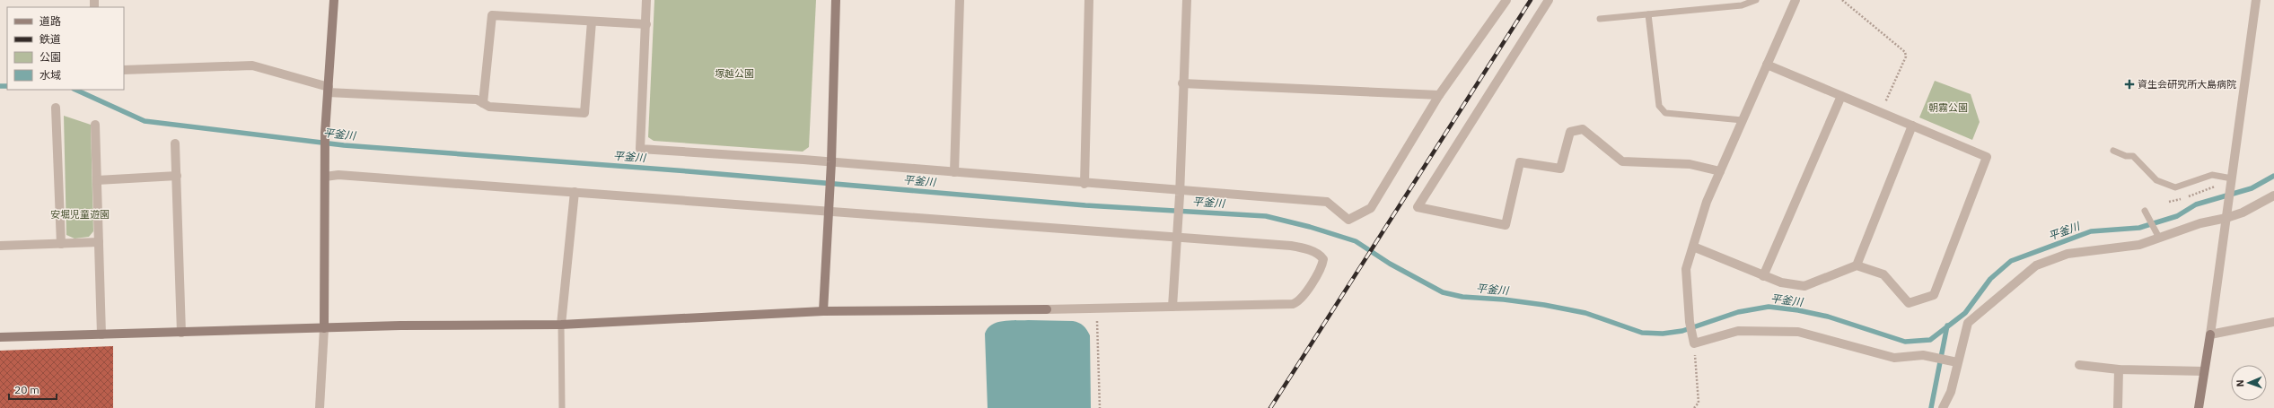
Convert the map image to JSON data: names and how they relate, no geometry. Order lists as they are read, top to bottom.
{
  "water": ["平釜川"],
  "parks": ["塚越公園", "朝霧公園", "安堀児童遊園"],
  "places": {
    "health": ["資生会研究所大島病院"]
  },
  "legend": [
    "道路",
    "鉄道",
    "公園",
    "水域"
  ],
  "scale_bar": "20 m",
  "north": "left"
}
